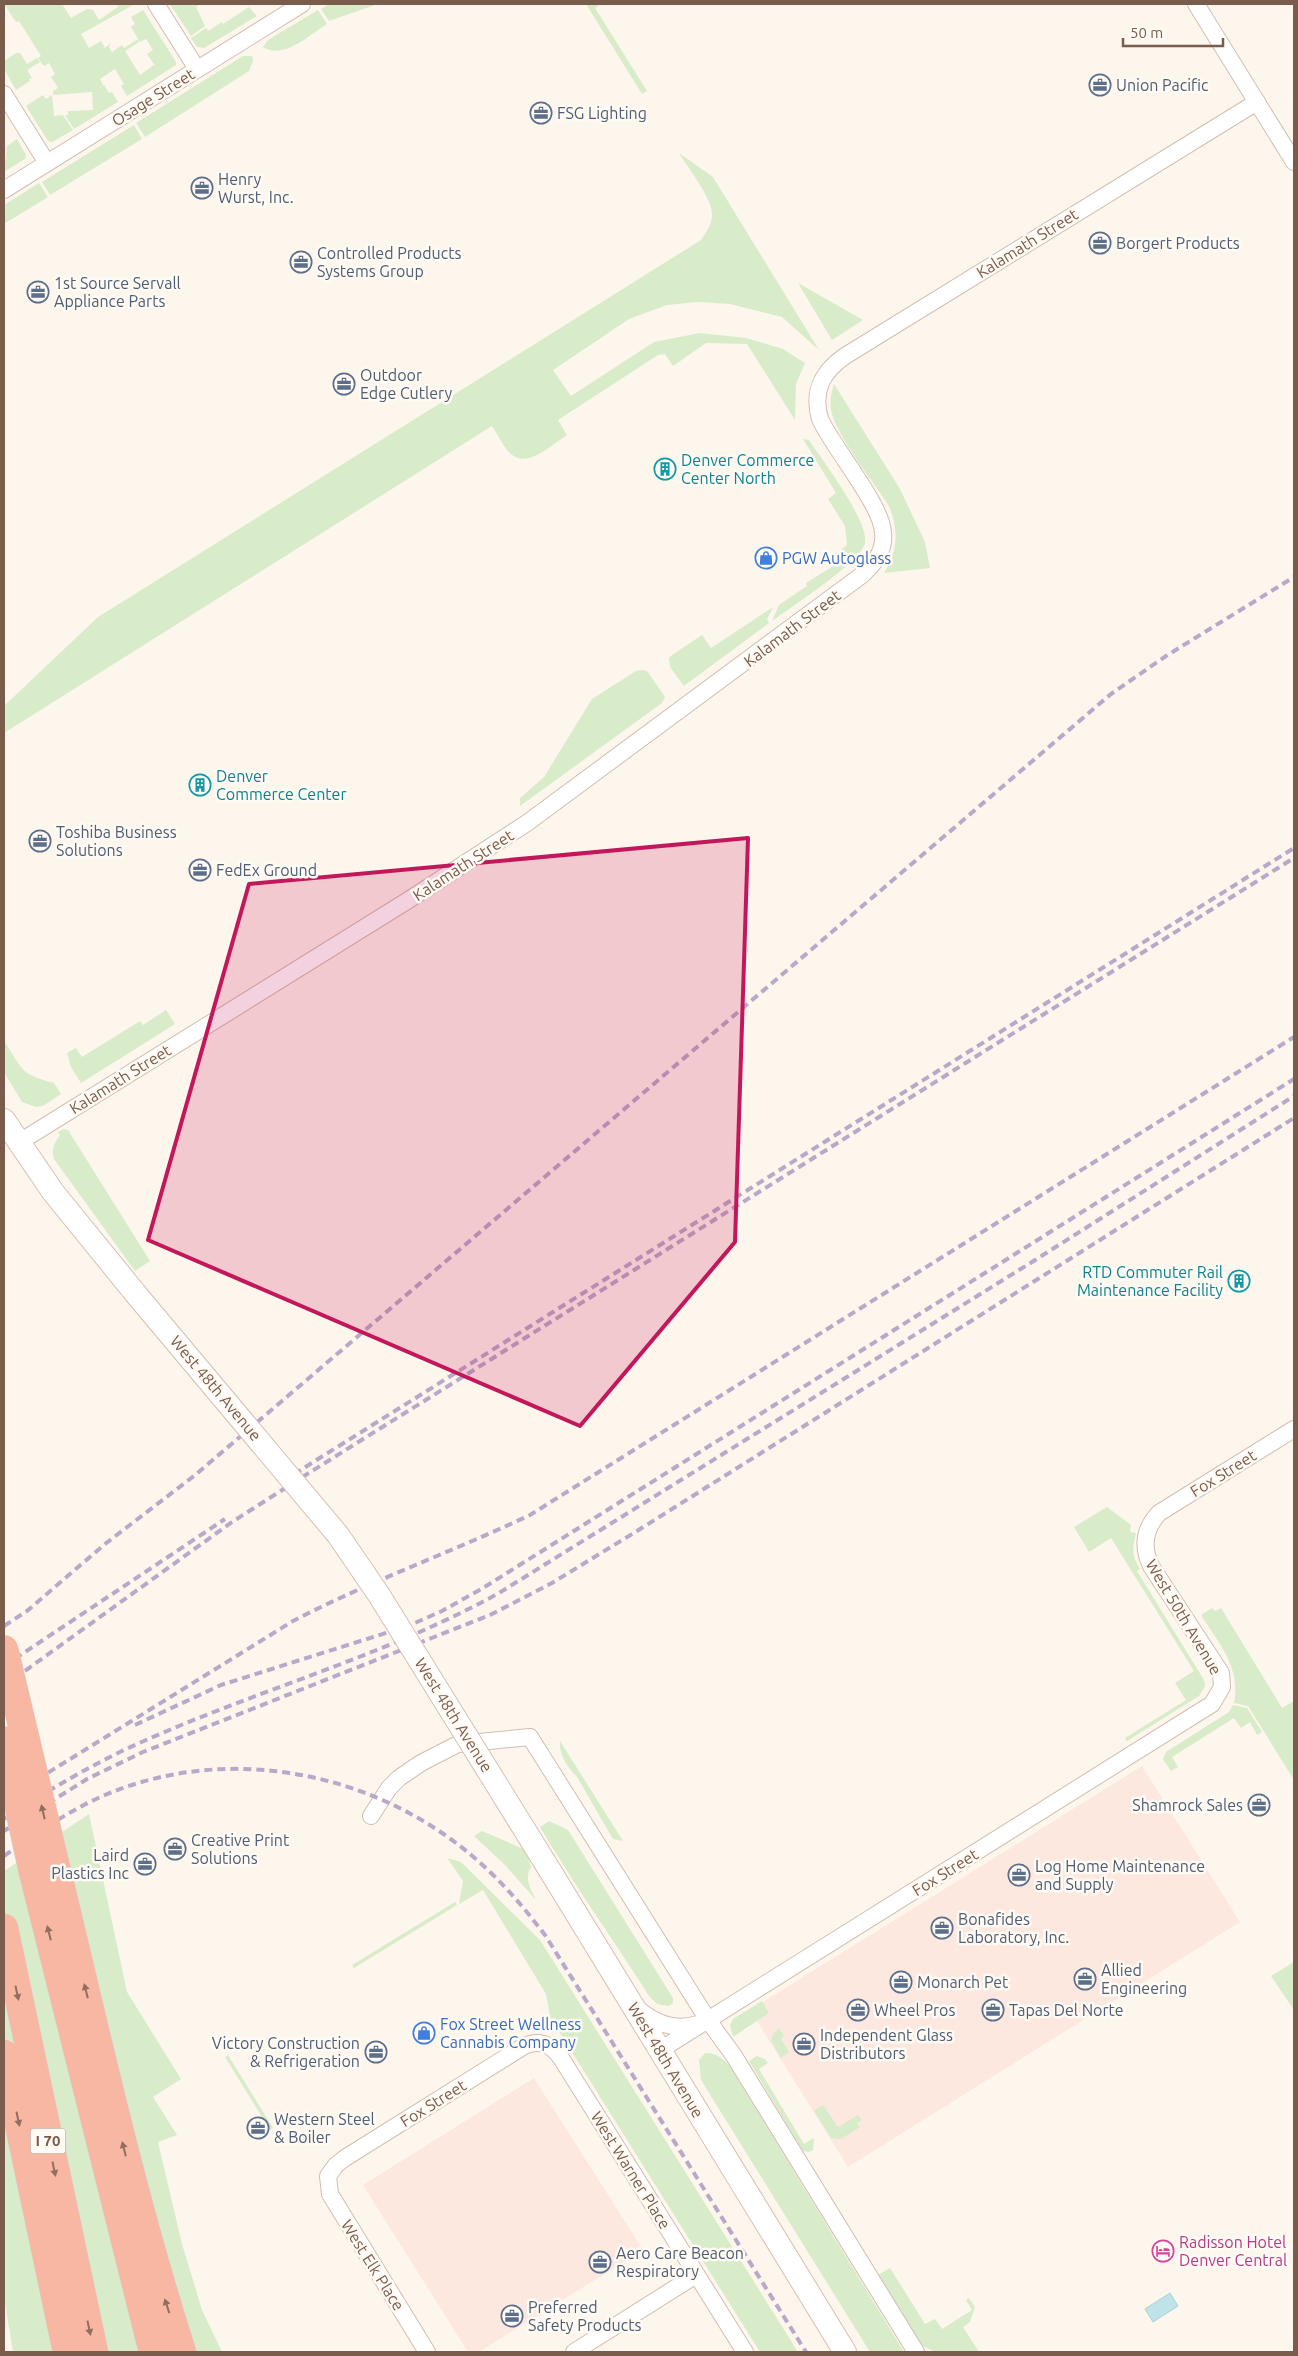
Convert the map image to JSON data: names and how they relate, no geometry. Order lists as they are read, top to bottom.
{
  "streets": {
    "highway": ["I 70"],
    "street": [
      "Osage Street",
      "Kalamath Street",
      "West 48th Avenue",
      "Fox Street",
      "West 50th Avenue",
      "West Warner Place",
      "West Elk Place"
    ]
  },
  "crossings": [
    ["Kalamath Street", "West 48th Avenue"],
    ["West 48th Avenue", "Fox Street"],
    ["Fox Street", "West 50th Avenue"],
    ["Fox Street", "West Warner Place"],
    ["Fox Street", "West Elk Place"]
  ],
  "places": {
    "office": [
      "Union Pacific",
      "FSG Lighting",
      "Henry Wurst, Inc.",
      "Borgert Products",
      "Controlled Products Systems Group",
      "1st Source Servall Appliance Parts",
      "Outdoor Edge Cutlery",
      "Toshiba Business Solutions",
      "FedEx Ground",
      "Shamrock Sales",
      "Creative Print Solutions",
      "Laird Plastics Inc",
      "Log Home Maintenance and Supply",
      "Bonafides Laboratory, Inc.",
      "Allied Engineering",
      "Monarch Pet",
      "Wheel Pros",
      "Tapas Del Norte",
      "Independent Glass Distributors",
      "Victory Construction & Refrigeration",
      "Western Steel & Boiler",
      "Aero Care Beacon Respiratory",
      "Preferred Safety Products"
    ],
    "building": ["Denver Commerce Center North", "Denver Commerce Center", "RTD Commuter Rail Maintenance Facility"],
    "shop": ["PGW Autoglass", "Fox Street Wellness Cannabis Company"],
    "hotel": ["Radisson Hotel Denver Central"]
  },
  "scale_bar": "50 m"
}
